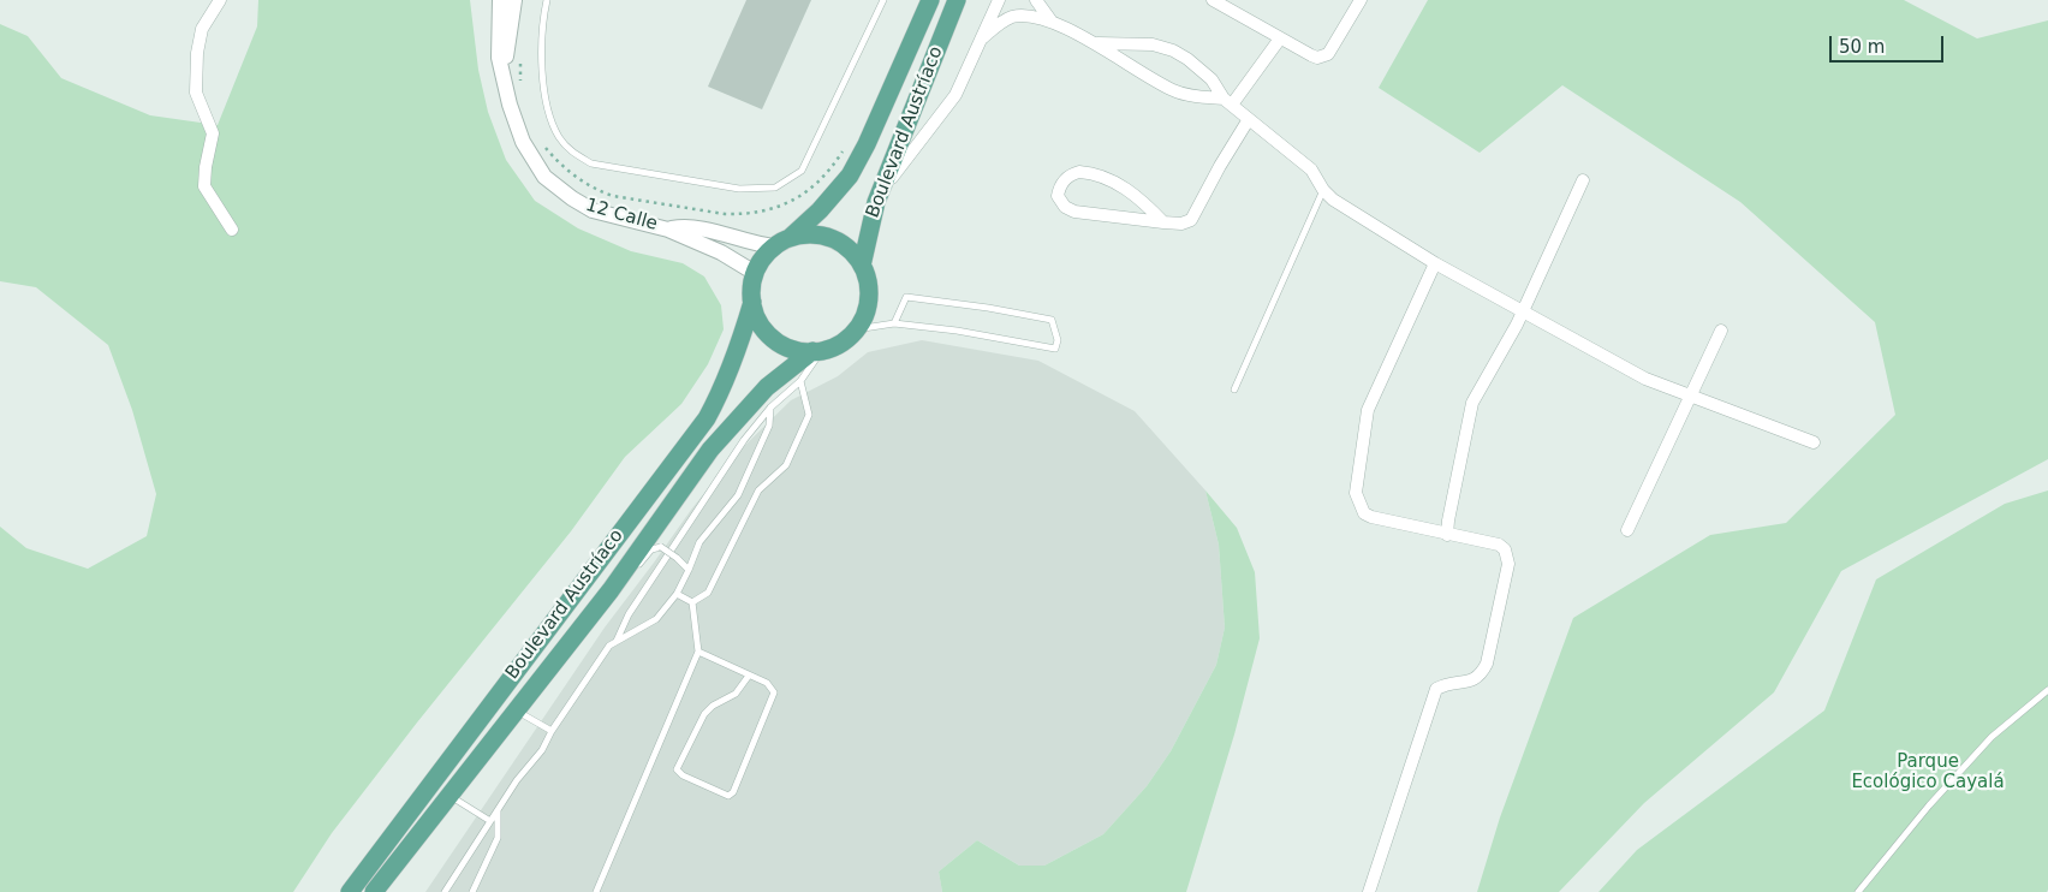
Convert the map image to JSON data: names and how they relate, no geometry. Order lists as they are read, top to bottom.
{
  "streets": {
    "main road": ["Boulevard Austríaco"],
    "street": ["12 Calle"]
  },
  "crossings": [
    ["Boulevard Austríaco", "12 Calle"]
  ],
  "parks": ["Parque Ecológico Cayalá"],
  "scale_bar": "50 m"
}
